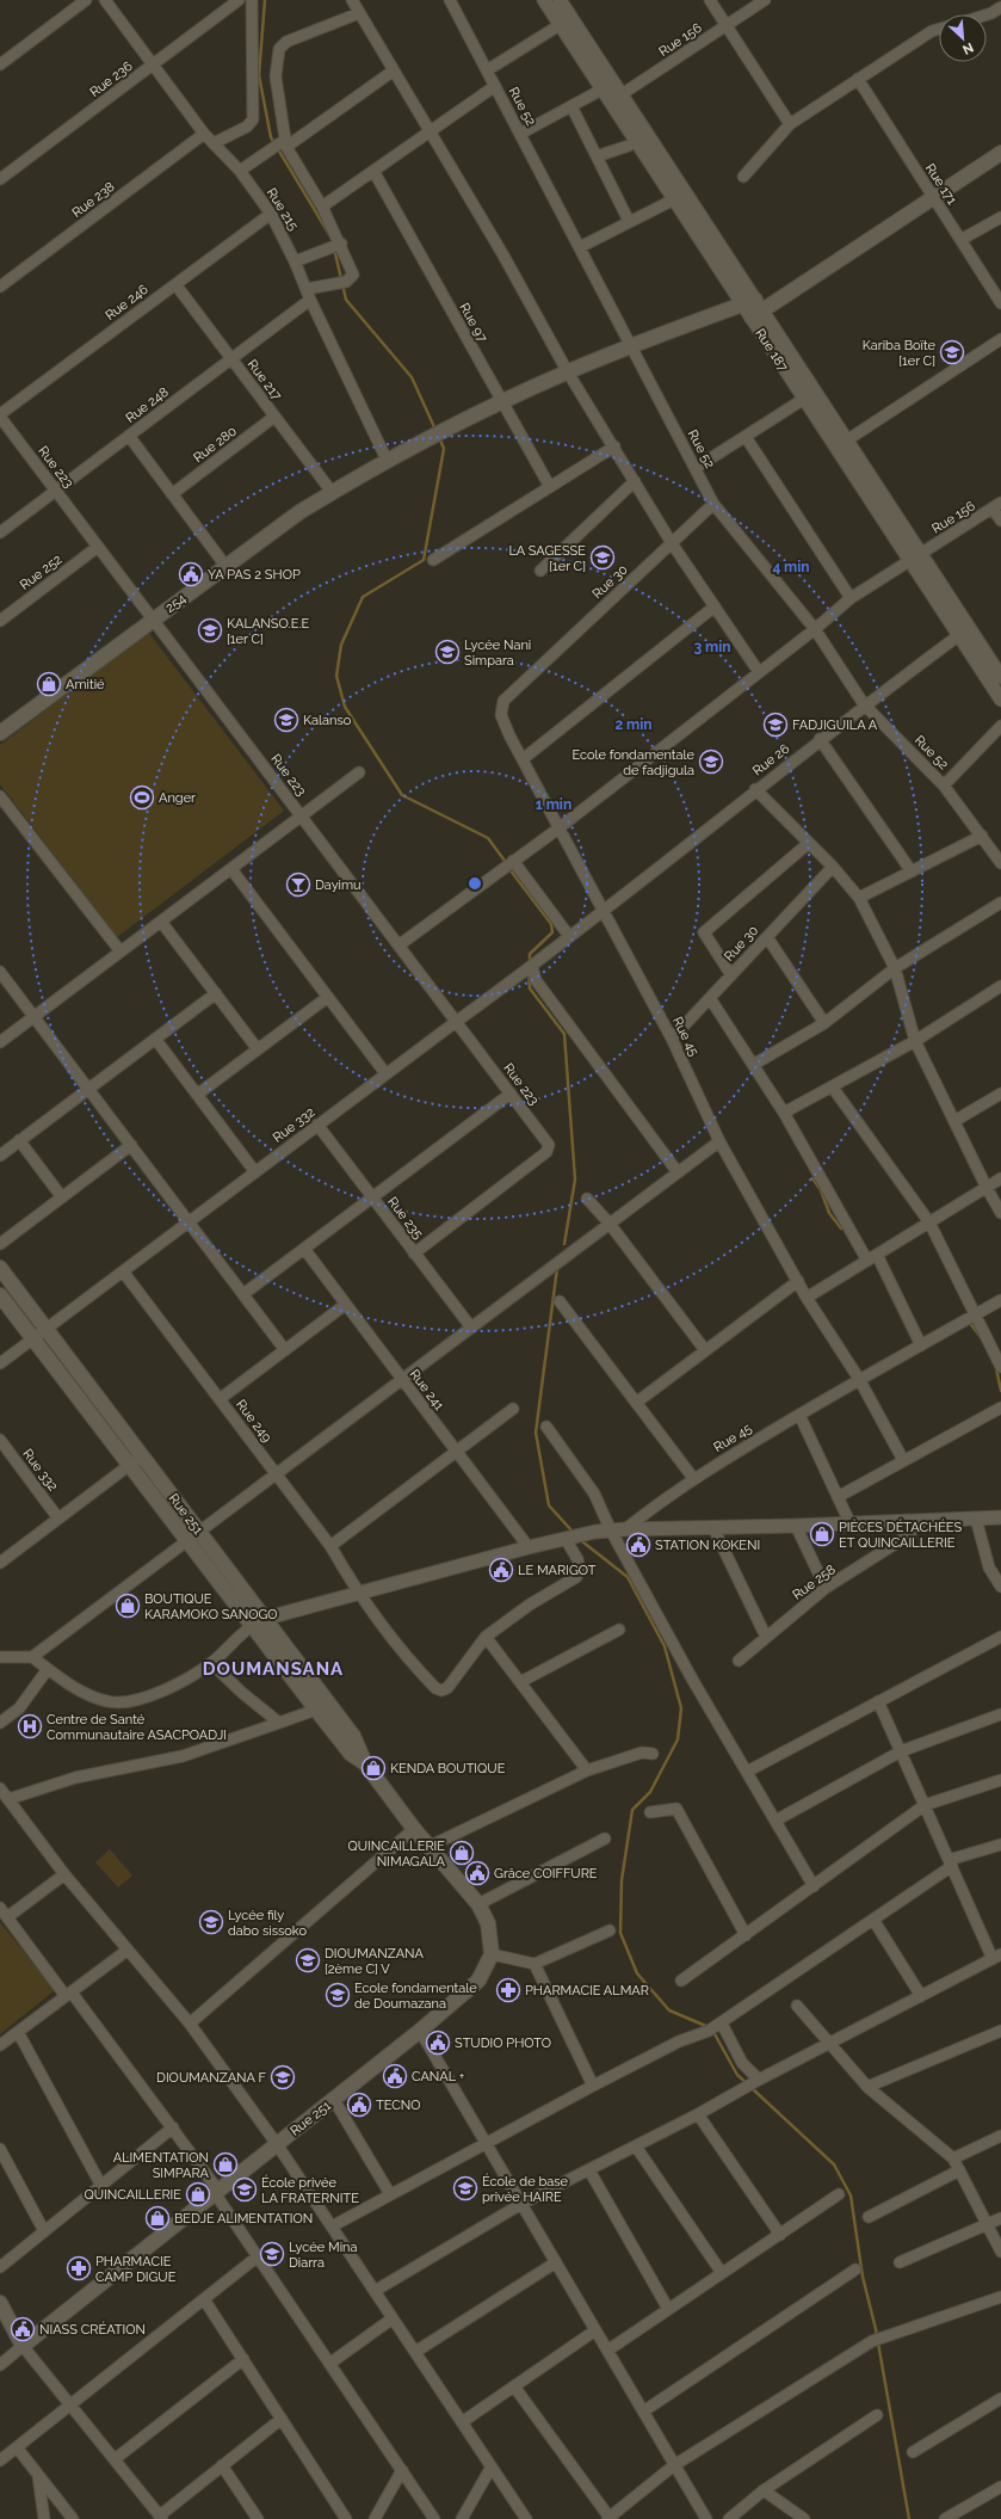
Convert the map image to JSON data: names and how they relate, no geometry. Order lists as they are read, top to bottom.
{
  "streets": {
    "main road": ["254", "Rue 251"],
    "street": [
      "Rue 156",
      "Rue 236",
      "Rue 52",
      "Rue 171",
      "Rue 238",
      "Rue 215",
      "Rue 246",
      "Rue 97",
      "Rue 187",
      "Rue 217",
      "Rue 248",
      "Rue 280",
      "Rue 223",
      "Rue 252",
      "Rue 30",
      "Rue 26",
      "Rue 45",
      "Rue 332",
      "Rue 235",
      "Rue 241",
      "Rue 249",
      "Rue 258"
    ]
  },
  "crossings": [
    ["Rue 156", "Rue 52"],
    ["Rue 156", "Rue 187"],
    ["Rue 156", "Rue 223"],
    ["Rue 156", "Rue 45"],
    ["Rue 236", "Rue 215"],
    ["Rue 52", "Rue 30"],
    ["Rue 52", "254"],
    ["Rue 52", "Rue 26"],
    ["Rue 171", "254"],
    ["Rue 238", "Rue 215"],
    ["Rue 215", "Rue 246"],
    ["Rue 215", "Rue 248"],
    ["Rue 215", "254"],
    ["Rue 246", "Rue 217"],
    ["Rue 246", "Rue 223"],
    ["Rue 97", "254"],
    ["Rue 187", "254"],
    ["Rue 187", "Rue 26"],
    ["Rue 217", "Rue 248"],
    ["Rue 217", "Rue 280"],
    ["Rue 217", "254"],
    ["Rue 248", "Rue 223"],
    ["Rue 223", "Rue 252"],
    ["Rue 223", "254"],
    ["Rue 223", "Rue 332"],
    ["Rue 223", "Rue 235"],
    ["Rue 30", "Rue 45"],
    ["Rue 26", "Rue 45"],
    ["Rue 26", "Rue 332"],
    ["Rue 45", "Rue 332"],
    ["Rue 332", "Rue 235"],
    ["Rue 332", "Rue 249"],
    ["Rue 332", "Rue 251"]
  ],
  "districts": ["DOUMANSANA"],
  "places": {
    "school or university": [
      "Kariba Boïte [1er C]",
      "LA SAGESSE [1er C]",
      "KALANSO.E.E [1er C]",
      "Lycée Nani Simpara",
      "Kalanso",
      "FADJIGUILA A",
      "Ecole fondamentale de fadjigula",
      "Lycée fily dabo sissoko",
      "DIOUMANZANA [2ème C] V",
      "Ecole fondamentale de Doumazana",
      "DIOUMANZANA F",
      "École de base privée HAIRE",
      "École privée LA FRATERNITE",
      "Lycée Mina Diarra"
    ],
    "public building": [
      "YA PAS 2 SHOP",
      "STATION KOKENI",
      "LE MARIGOT",
      "Grâce COIFFURE",
      "STUDIO PHOTO",
      "CANAL +",
      "TECNO",
      "NIASS CRÉATION"
    ],
    "shop": [
      "Amitié",
      "PIÈCES DÉTACHÉES ET QUINCAILLERIE",
      "BOUTIQUE KARAMOKO SANOGO",
      "KENDA BOUTIQUE",
      "QUINCAILLERIE NIMAGALA",
      "ALIMENTATION SIMPARA",
      "QUINCAILLERIE",
      "BEDJE ALIMENTATION"
    ],
    "sports": ["Anger"],
    "bar": ["Dayimu"],
    "hospital": ["Centre de Santé Communautaire ASACPOADJI"],
    "pharmacy": ["PHARMACIE ALMAR", "PHARMACIE CAMP DIGUE"]
  },
  "north": "bottom right",
  "rings": [
    "4 min",
    "3 min",
    "2 min",
    "1 min"
  ]
}
